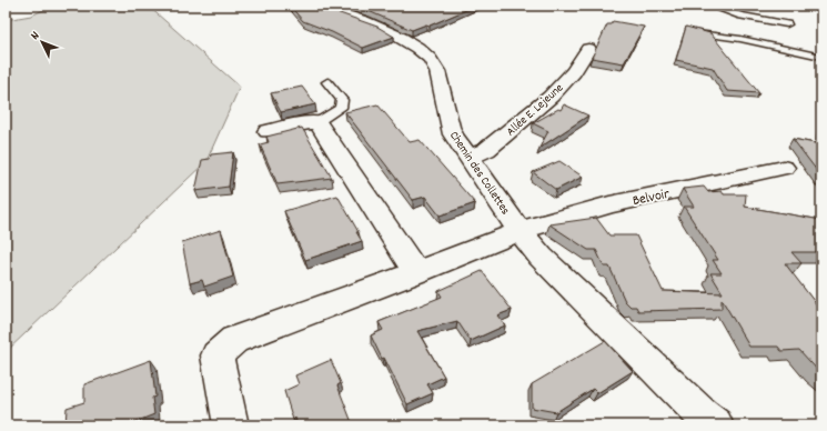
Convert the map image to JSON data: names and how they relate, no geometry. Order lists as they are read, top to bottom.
{
  "streets": {
    "street": ["Allée E. Lejeune", "Chemin des Collettes", "Belvoir"]
  },
  "crossings": [
    ["Allée E. Lejeune", "Chemin des Collettes"],
    ["Chemin des Collettes", "Belvoir"]
  ],
  "north": "top left"
}
